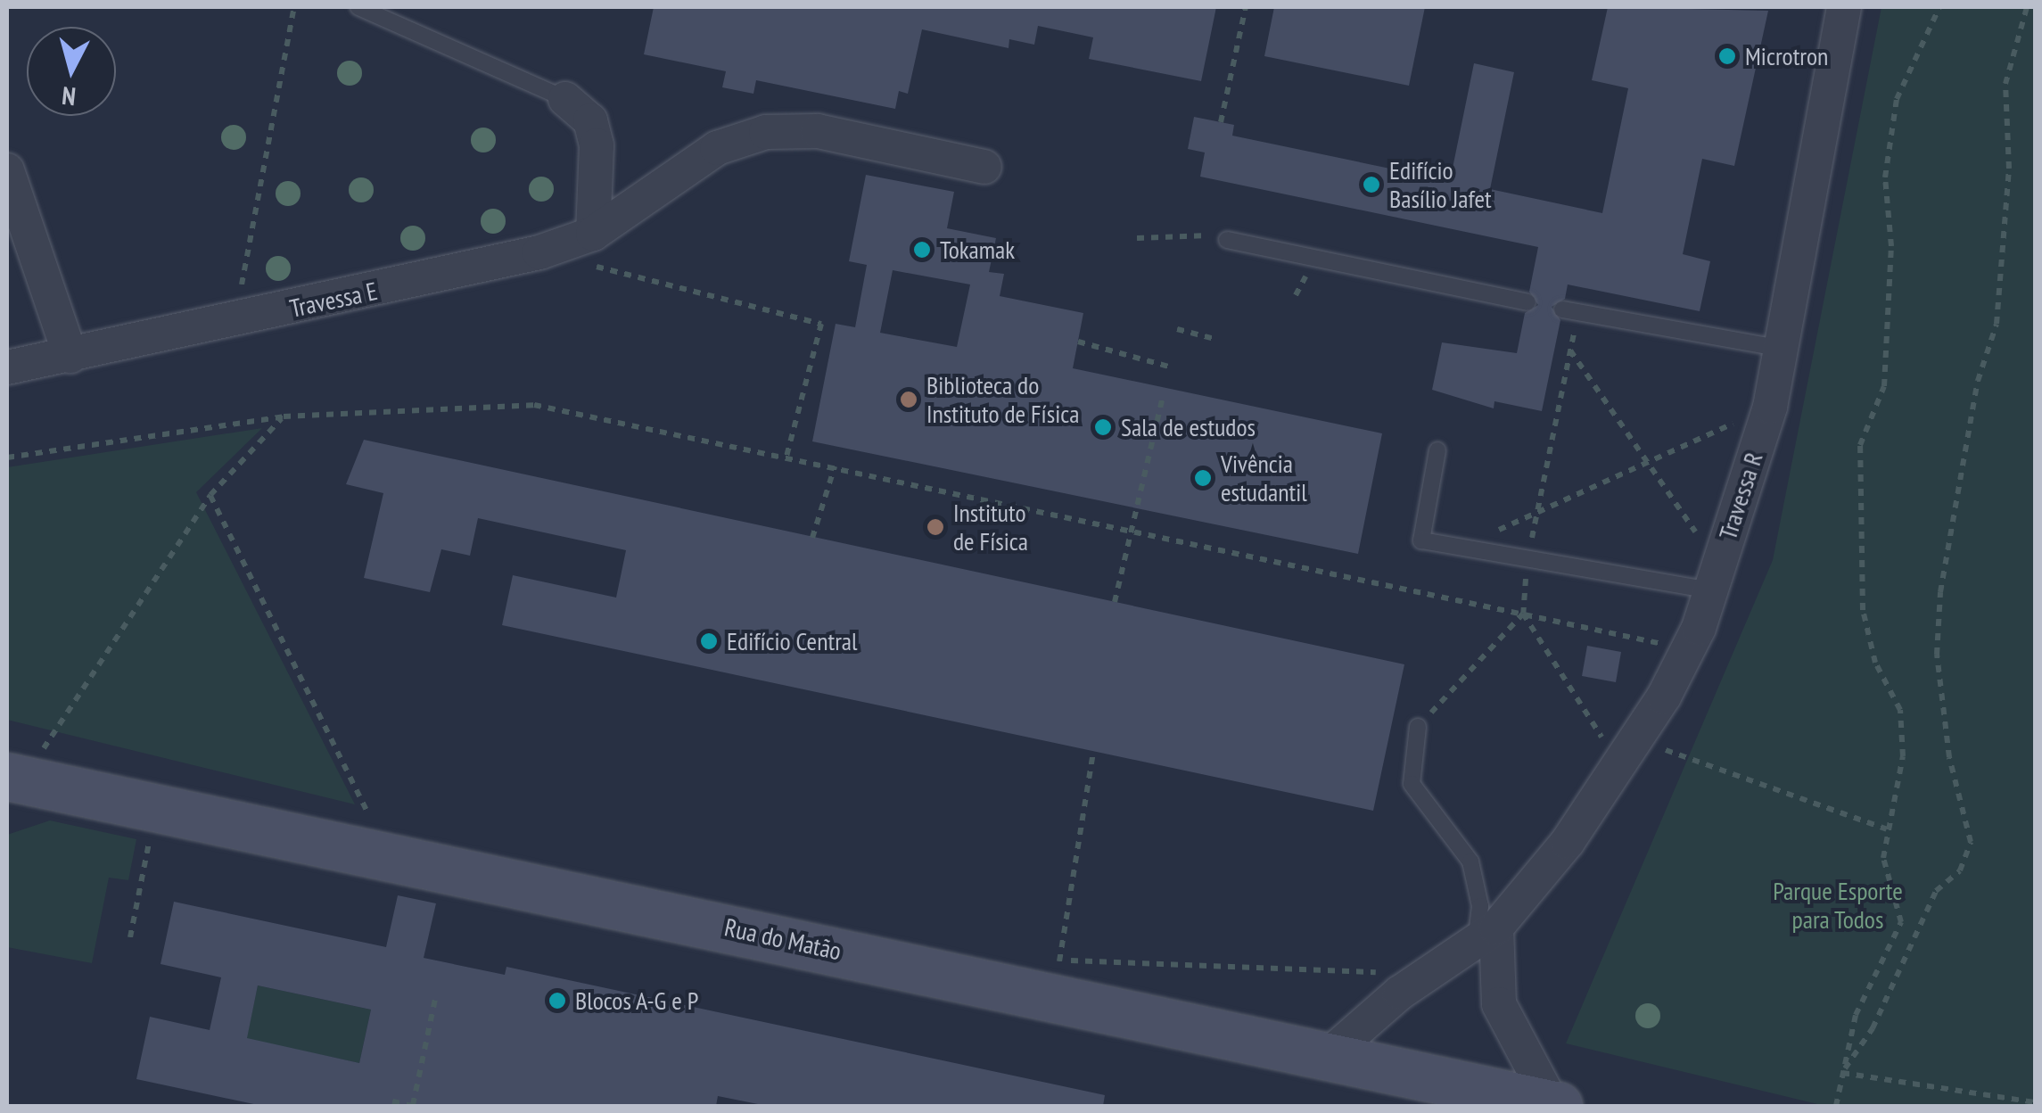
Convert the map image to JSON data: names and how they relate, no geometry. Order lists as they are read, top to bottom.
{
  "streets": {
    "street": ["Travessa E", "Travessa R", "Rua do Matão"]
  },
  "crossings": [
    ["Travessa R", "Rua do Matão"]
  ],
  "parks": ["Parque Esporte para Todos"],
  "places": [
    "Microtron",
    "Edifício Basílio Jafet",
    "Tokamak",
    "Biblioteca do Instituto de Física",
    "Sala de estudos",
    "Vivência estudantil",
    "Instituto de Física",
    "Edifício Central",
    "Blocos A-G e P"
  ],
  "north": "bottom"
}
